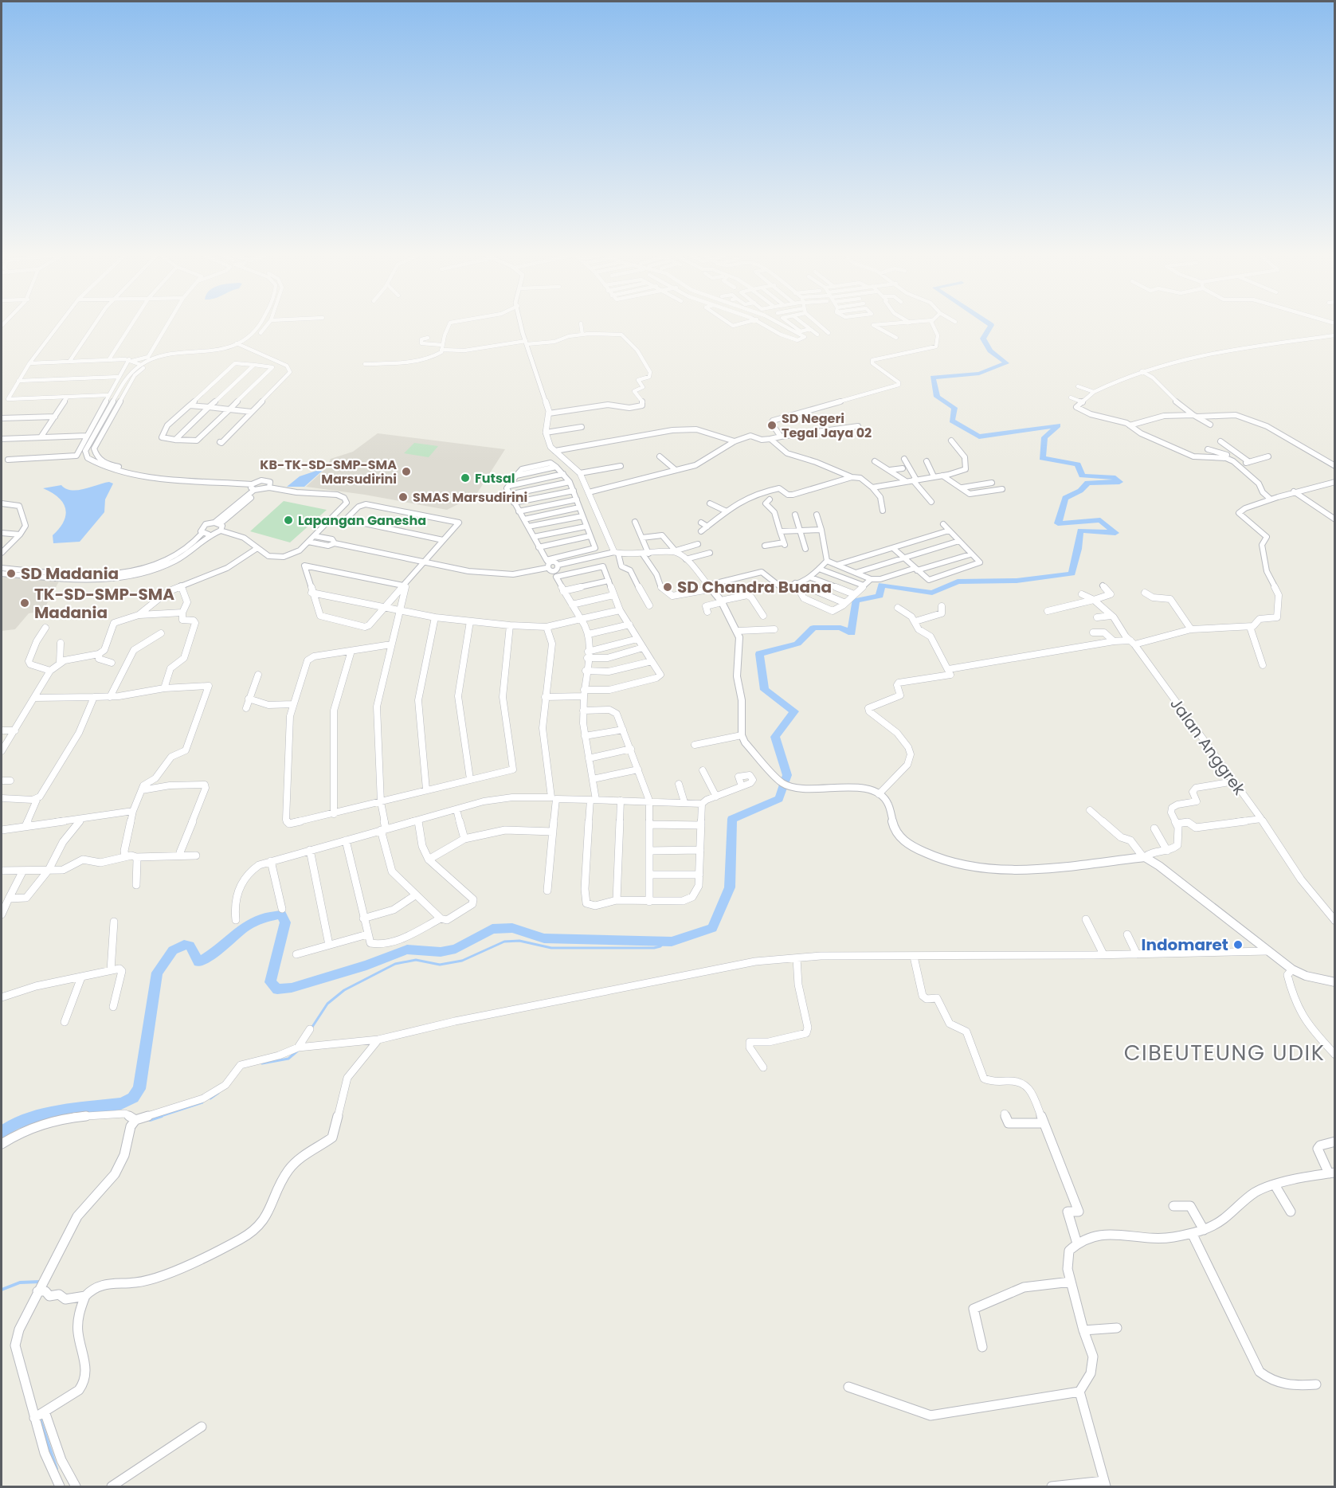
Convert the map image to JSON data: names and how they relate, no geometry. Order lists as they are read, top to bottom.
{
  "streets": {
    "street": ["Jalan Anggrek"]
  },
  "districts": ["CIBEUTEUNG UDIK"],
  "places": [
    "SD Negeri Tegal Jaya 02",
    "KB-TK-SD-SMP-SMA Marsudirini",
    "Futsal",
    "SMAS Marsudirini",
    "Lapangan Ganesha",
    "SD Madania",
    "SD Chandra Buana",
    "TK-SD-SMP-SMA Madania",
    "Indomaret"
  ]
}
